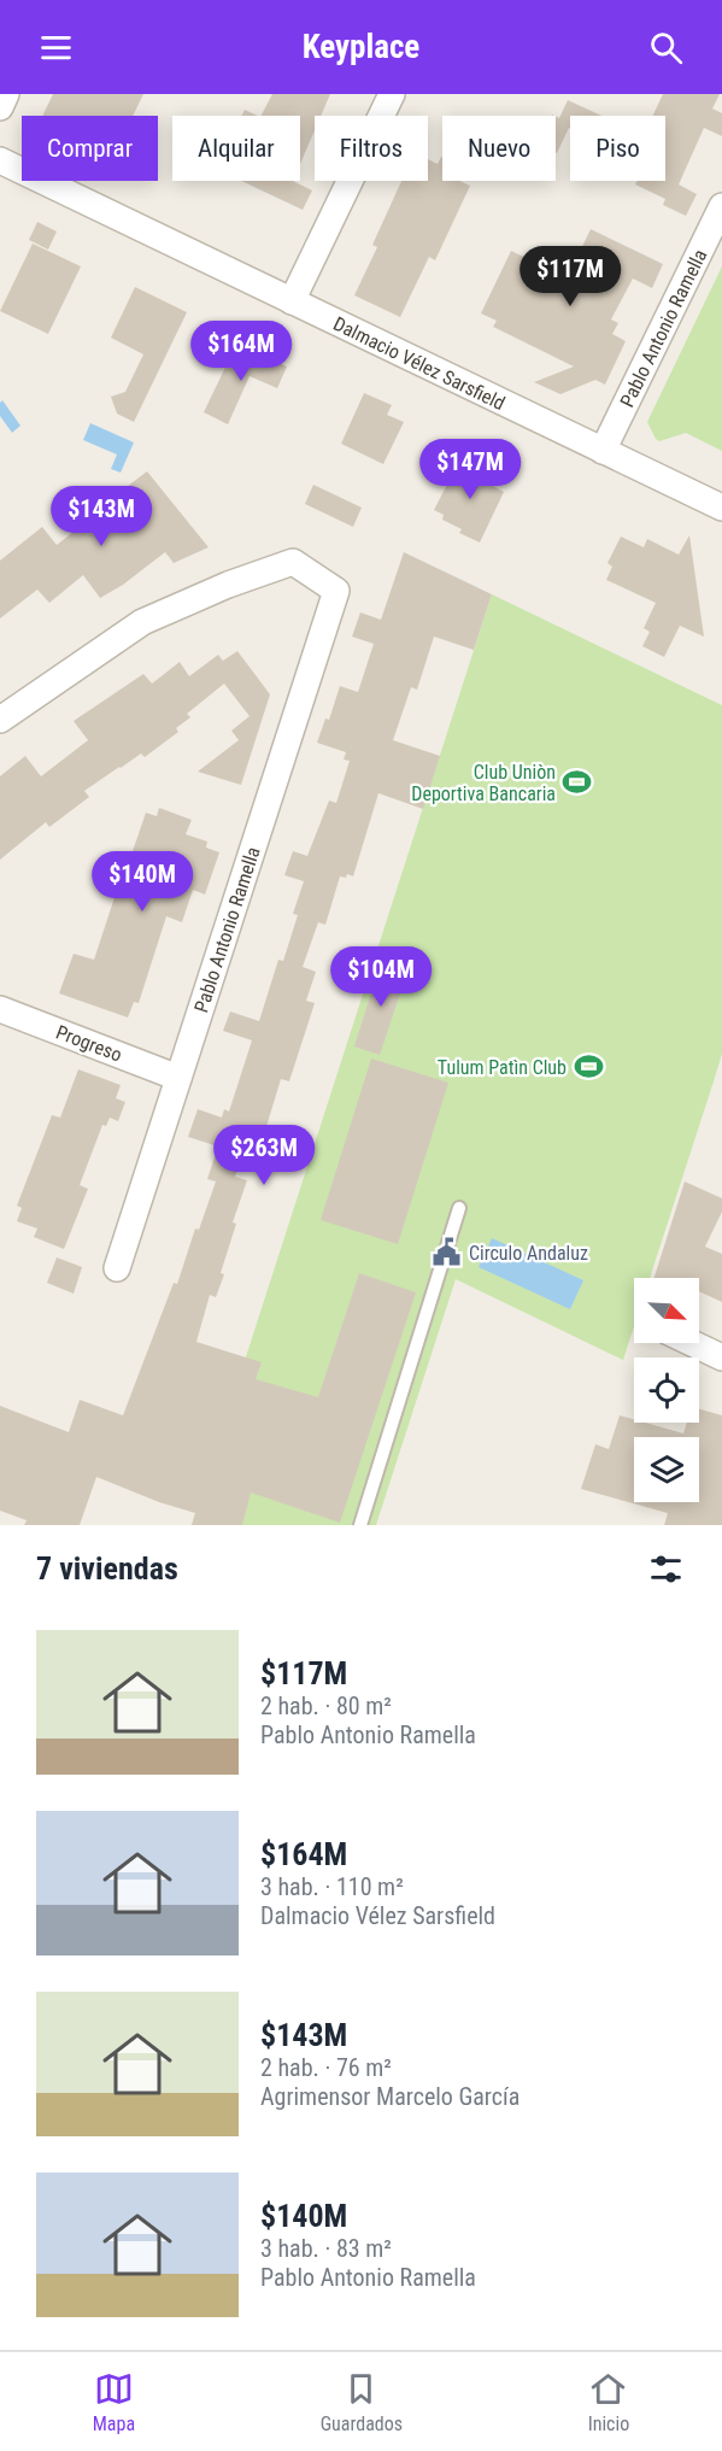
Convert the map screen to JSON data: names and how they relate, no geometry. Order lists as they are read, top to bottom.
{
  "streets": {
    "street": ["Pablo Antonio Ramella", "Dalmacio Vélez Sarsfield", "Progreso"]
  },
  "crossings": [
    ["Pablo Antonio Ramella", "Dalmacio Vélez Sarsfield"],
    ["Pablo Antonio Ramella", "Progreso"]
  ],
  "places": {
    "sports": ["Club Uniòn Deportiva Bancaria", "Tulum Patìn Club"],
    "public building": ["Circulo Andaluz"]
  },
  "north": "bottom right",
  "page": {
    "header": "Keyplace",
    "chip": [
      "Comprar",
      "Alquilar",
      "Filtros",
      "Nuevo",
      "Piso"
    ],
    "price": [
      "$117M",
      "$164M",
      "$147M",
      "$143M",
      "$140M",
      "$104M",
      "$263M"
    ],
    "heading": "7 viviendas",
    "list": [
      {
        "name": "$117M",
        "note": "2 hab. · 80 m² · Pablo Antonio Ramella"
      },
      {
        "name": "$164M",
        "note": "3 hab. · 110 m² · Dalmacio Vélez Sarsfield"
      },
      {
        "name": "$143M",
        "note": "2 hab. · 76 m² · Agrimensor Marcelo García"
      },
      {
        "name": "$140M",
        "note": "3 hab. · 83 m² · Pablo Antonio Ramella"
      }
    ],
    "tabs": ["Mapa", "Guardados", "Inicio"]
  }
}
